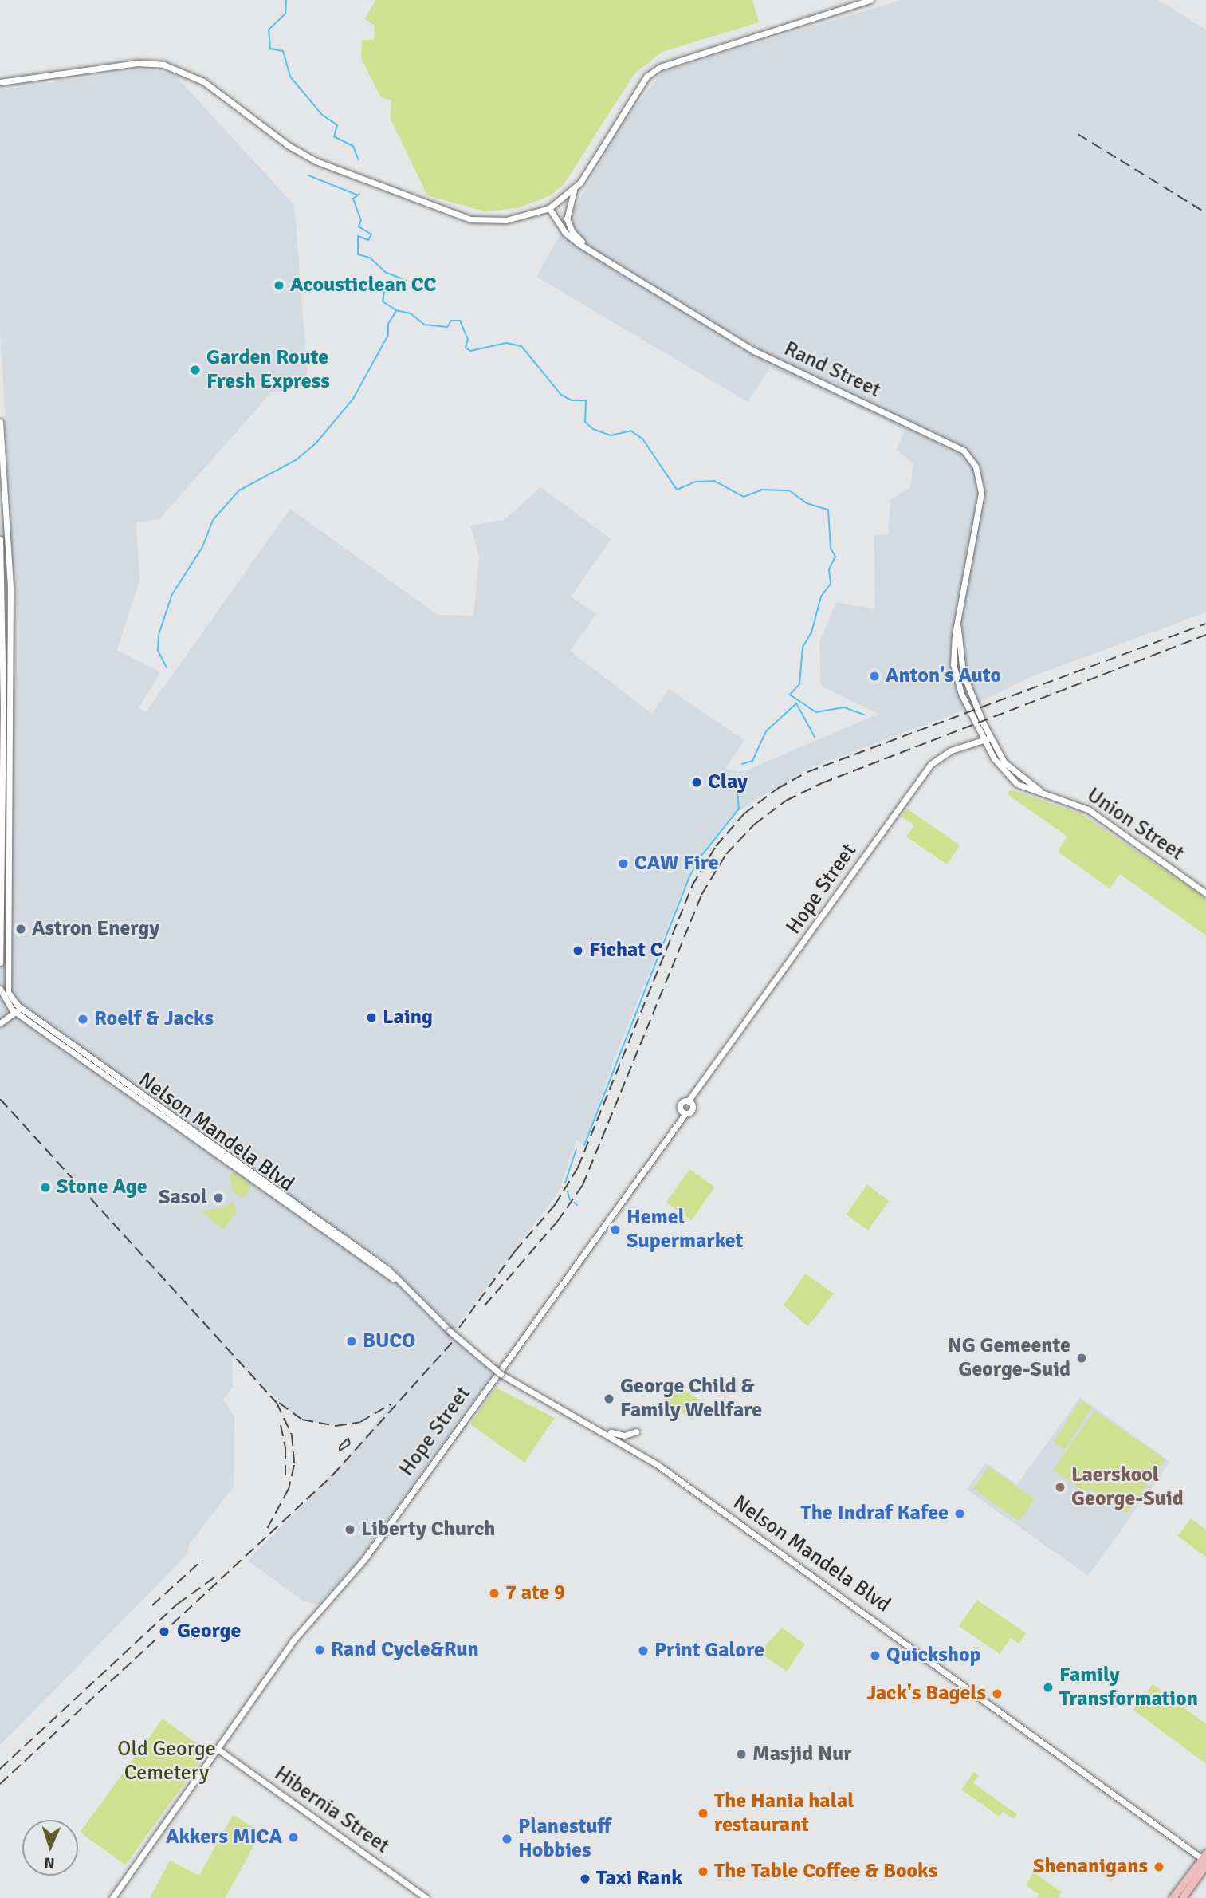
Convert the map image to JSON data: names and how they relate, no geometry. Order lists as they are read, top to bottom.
{
  "streets": {
    "street": [
      "Rand Street",
      "Union Street",
      "Hope Street",
      "Nelson Mandela Blvd",
      "Hibernia Street"
    ]
  },
  "crossings": [
    ["Rand Street", "Union Street"],
    ["Union Street", "Hope Street"],
    ["Hope Street", "Hibernia Street"]
  ],
  "parks": ["Old George Cemetery"],
  "places": [
    "Acousticlean CC",
    "Garden Route Fresh Express",
    "Anton's Auto",
    "Clay",
    "CAW Fire",
    "Astron Energy",
    "Fichat C",
    "Laing",
    "Roelf & Jacks",
    "Stone Age",
    "Sasol",
    "Hemel Supermarket",
    "BUCO",
    "NG Gemeente George-Suid",
    "George Child & Family Wellfare",
    "Laerskool George-Suid",
    "The Indraf Kafee",
    "Liberty Church",
    "7 ate 9",
    "George",
    "Rand Cycle&Run",
    "Print Galore",
    "Quickshop",
    "Family Transformation",
    "Jack's Bagels",
    "Masjid Nur",
    "The Hania halal restaurant",
    "Akkers MICA",
    "Planestuff Hobbies",
    "Shenanigans",
    "The Table Coffee & Books",
    "Taxi Rank"
  ],
  "north": "bottom"
}
